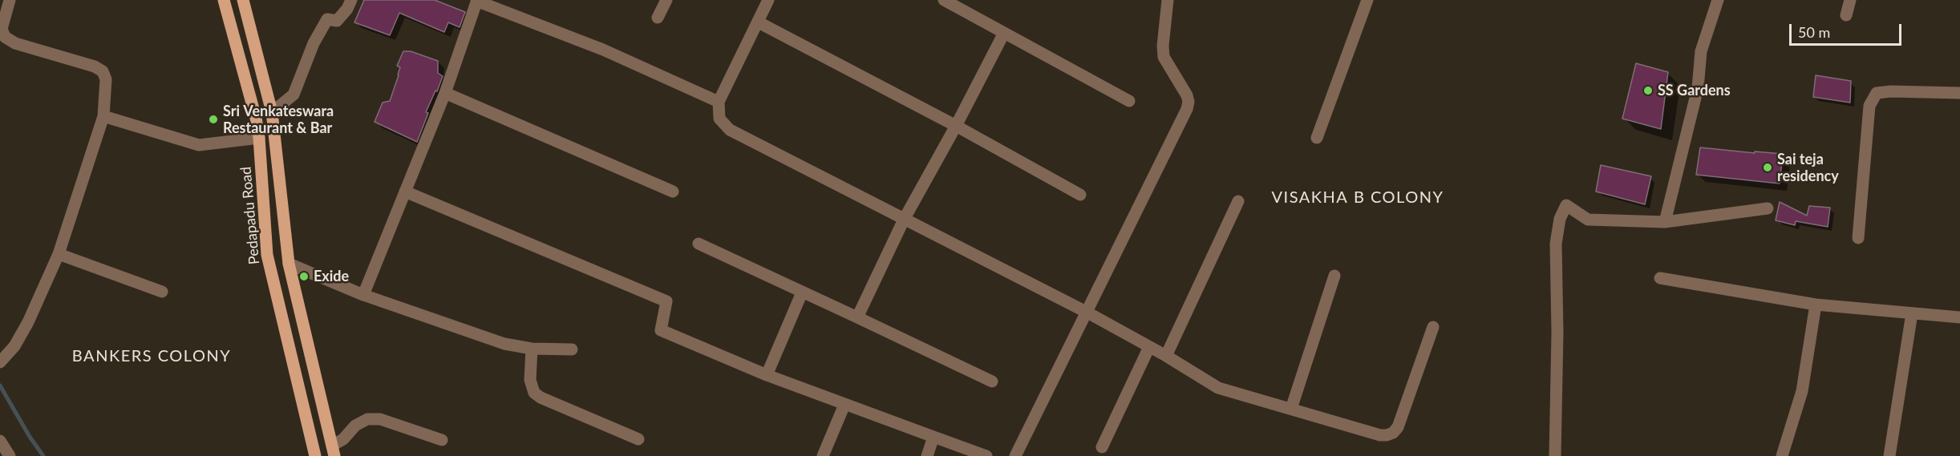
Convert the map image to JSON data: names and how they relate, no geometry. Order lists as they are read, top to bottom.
{
  "streets": {
    "main road": ["Pedapadu Road"]
  },
  "districts": ["VISAKHA B COLONY", "BANKERS COLONY"],
  "places": [
    "SS Gardens",
    "Sri Venkateswara Restaurant & Bar",
    "Sai teja residency",
    "Exide"
  ],
  "scale_bar": "50 m"
}
